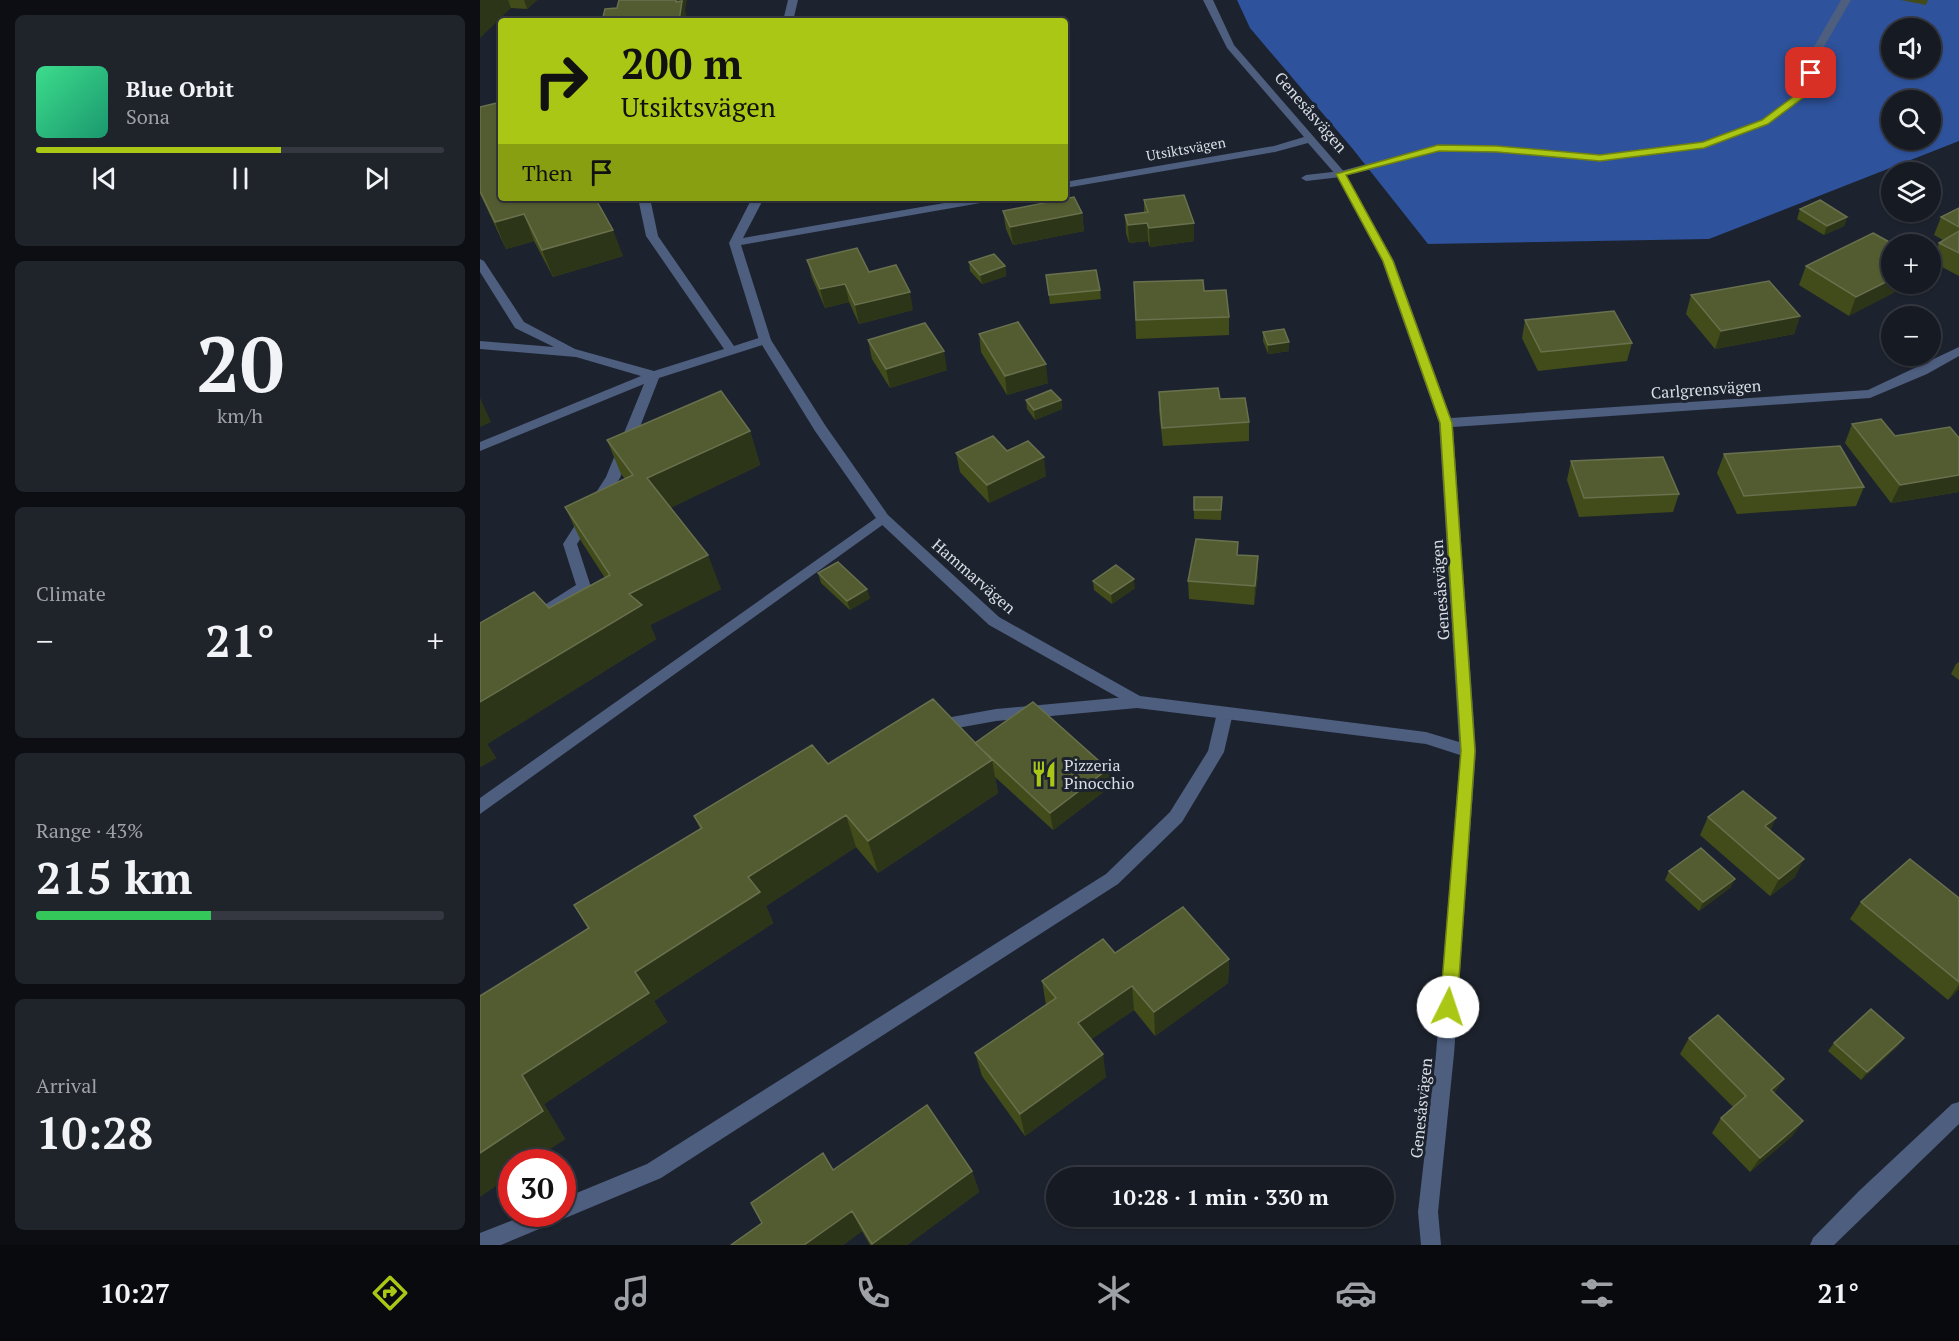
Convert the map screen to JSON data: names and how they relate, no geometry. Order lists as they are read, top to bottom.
{
  "streets": {
    "street": [
      "Genesåsvägen",
      "Utsiktsvägen",
      "Carlgrensvägen",
      "Hammarvägen"
    ]
  },
  "crossings": [
    ["Genesåsvägen", "Utsiktsvägen"],
    ["Genesåsvägen", "Carlgrensvägen"],
    ["Genesåsvägen", "Hammarvägen"]
  ],
  "places": {
    "restaurant": ["Pizzeria Pinocchio"]
  },
  "page": {
    "map_buttons": ["+", "−"],
    "turn": ["200 m", "Utsiktsvägen"],
    "song": ["Blue Orbit", "Sona"],
    "then": "Then",
    "tile": [
      ["20", "km/h"],
      "Climate",
      ["Range · 43%", "215 km"],
      ["Arrival", "10:28"]
    ],
    "heat": ["−", "21°", "+"],
    "limit": "30",
    "trip": "10:28 · 1 min · 330 m",
    "tabs": ["10:27", "21°"]
  }
}
